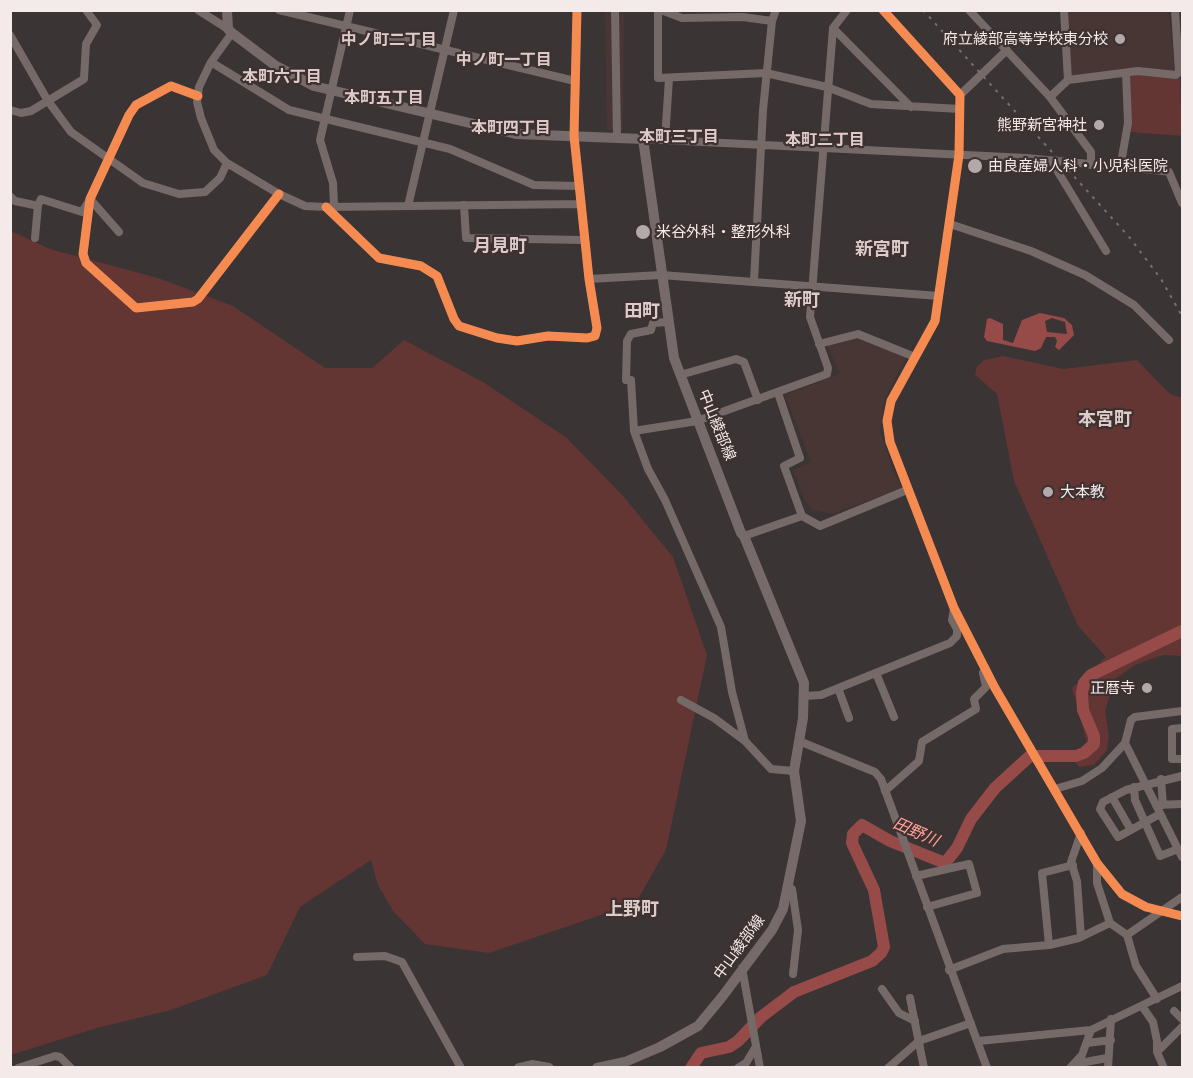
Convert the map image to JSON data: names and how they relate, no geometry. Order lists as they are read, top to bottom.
{
  "streets": {
    "main road": ["中山綾部線"]
  },
  "districts": [
    "中ノ町二丁目",
    "中ノ町一丁目",
    "本町六丁目",
    "本町五丁目",
    "本町四丁目",
    "本町三丁目",
    "本町二丁目",
    "月見町",
    "新宮町",
    "新町",
    "田町",
    "本宮町",
    "上野町"
  ],
  "water": ["田野川"],
  "places": [
    "府立綾部高等学校東分校",
    "熊野新宮神社",
    "由良産婦人科・小児科医院",
    "米谷外科・整形外科",
    "大本教",
    "正暦寺"
  ]
}
